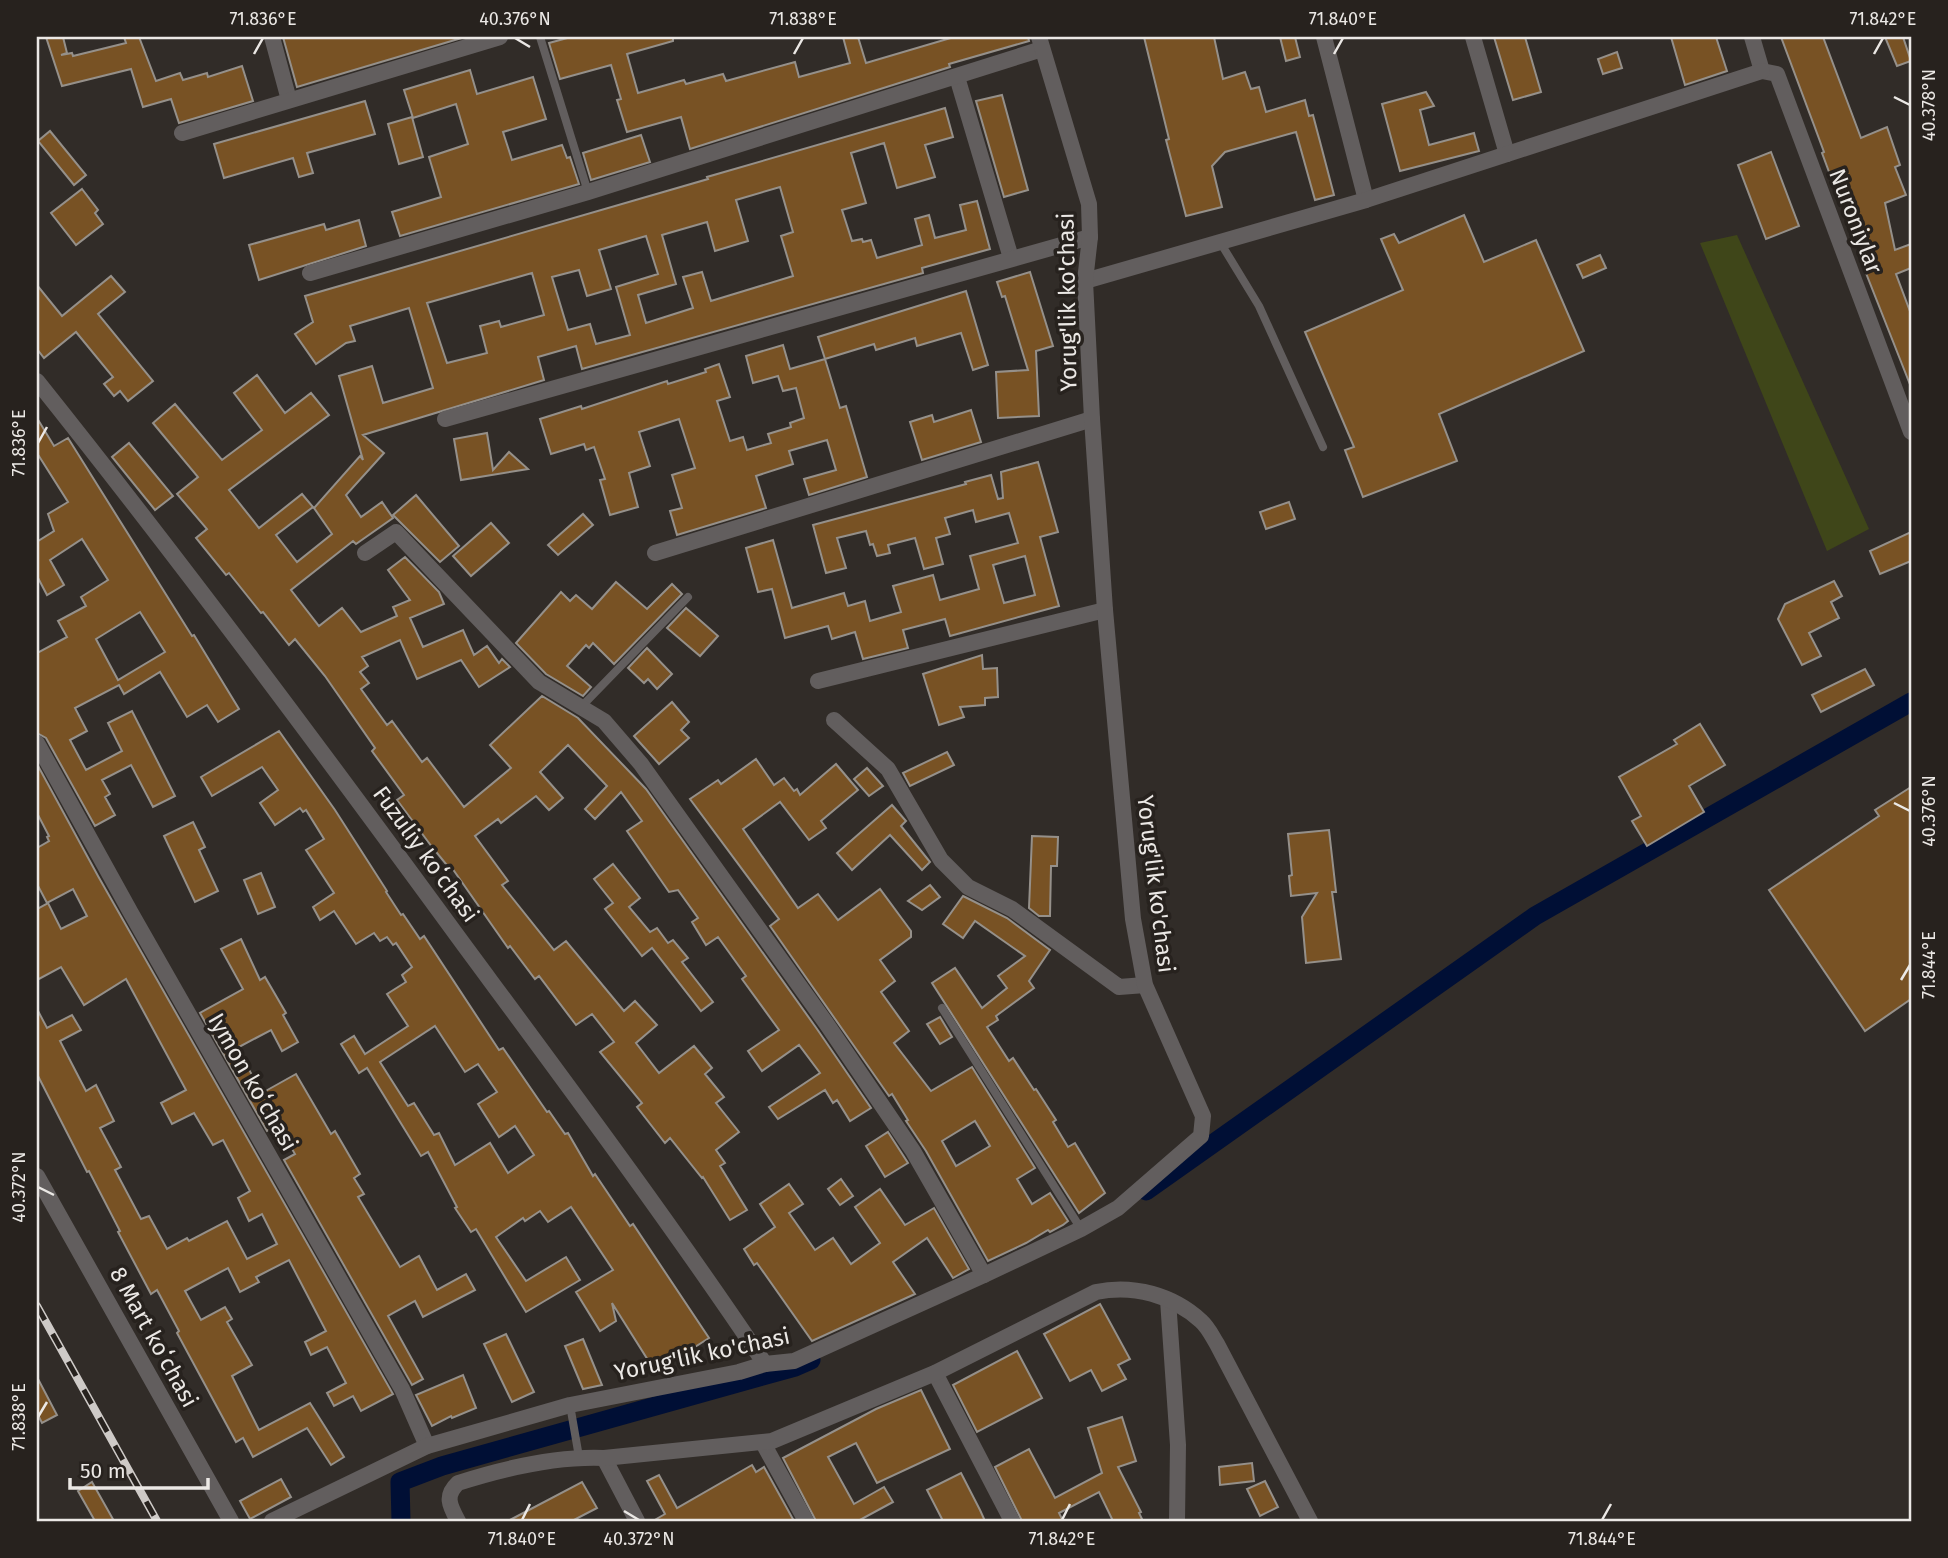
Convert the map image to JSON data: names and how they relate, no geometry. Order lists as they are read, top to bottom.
{
  "streets": {
    "street": [
      "Nuroniylar",
      "Yorug'lik ko'chasi",
      "Fuzuliy koʻchasi",
      "Iymon koʻchasi",
      "8 Mart koʻchasi"
    ]
  },
  "crossings": [
    ["Yorug'lik ko'chasi", "Fuzuliy koʻchasi"],
    ["Yorug'lik ko'chasi", "Iymon koʻchasi"]
  ],
  "scale_bar": "50 m",
  "coordinates": [
    "71.836°E",
    "40.376°N",
    "71.838°E",
    "71.840°E",
    "71.842°E",
    "40.378°N",
    "71.844°E",
    "40.372°N"
  ]
}
